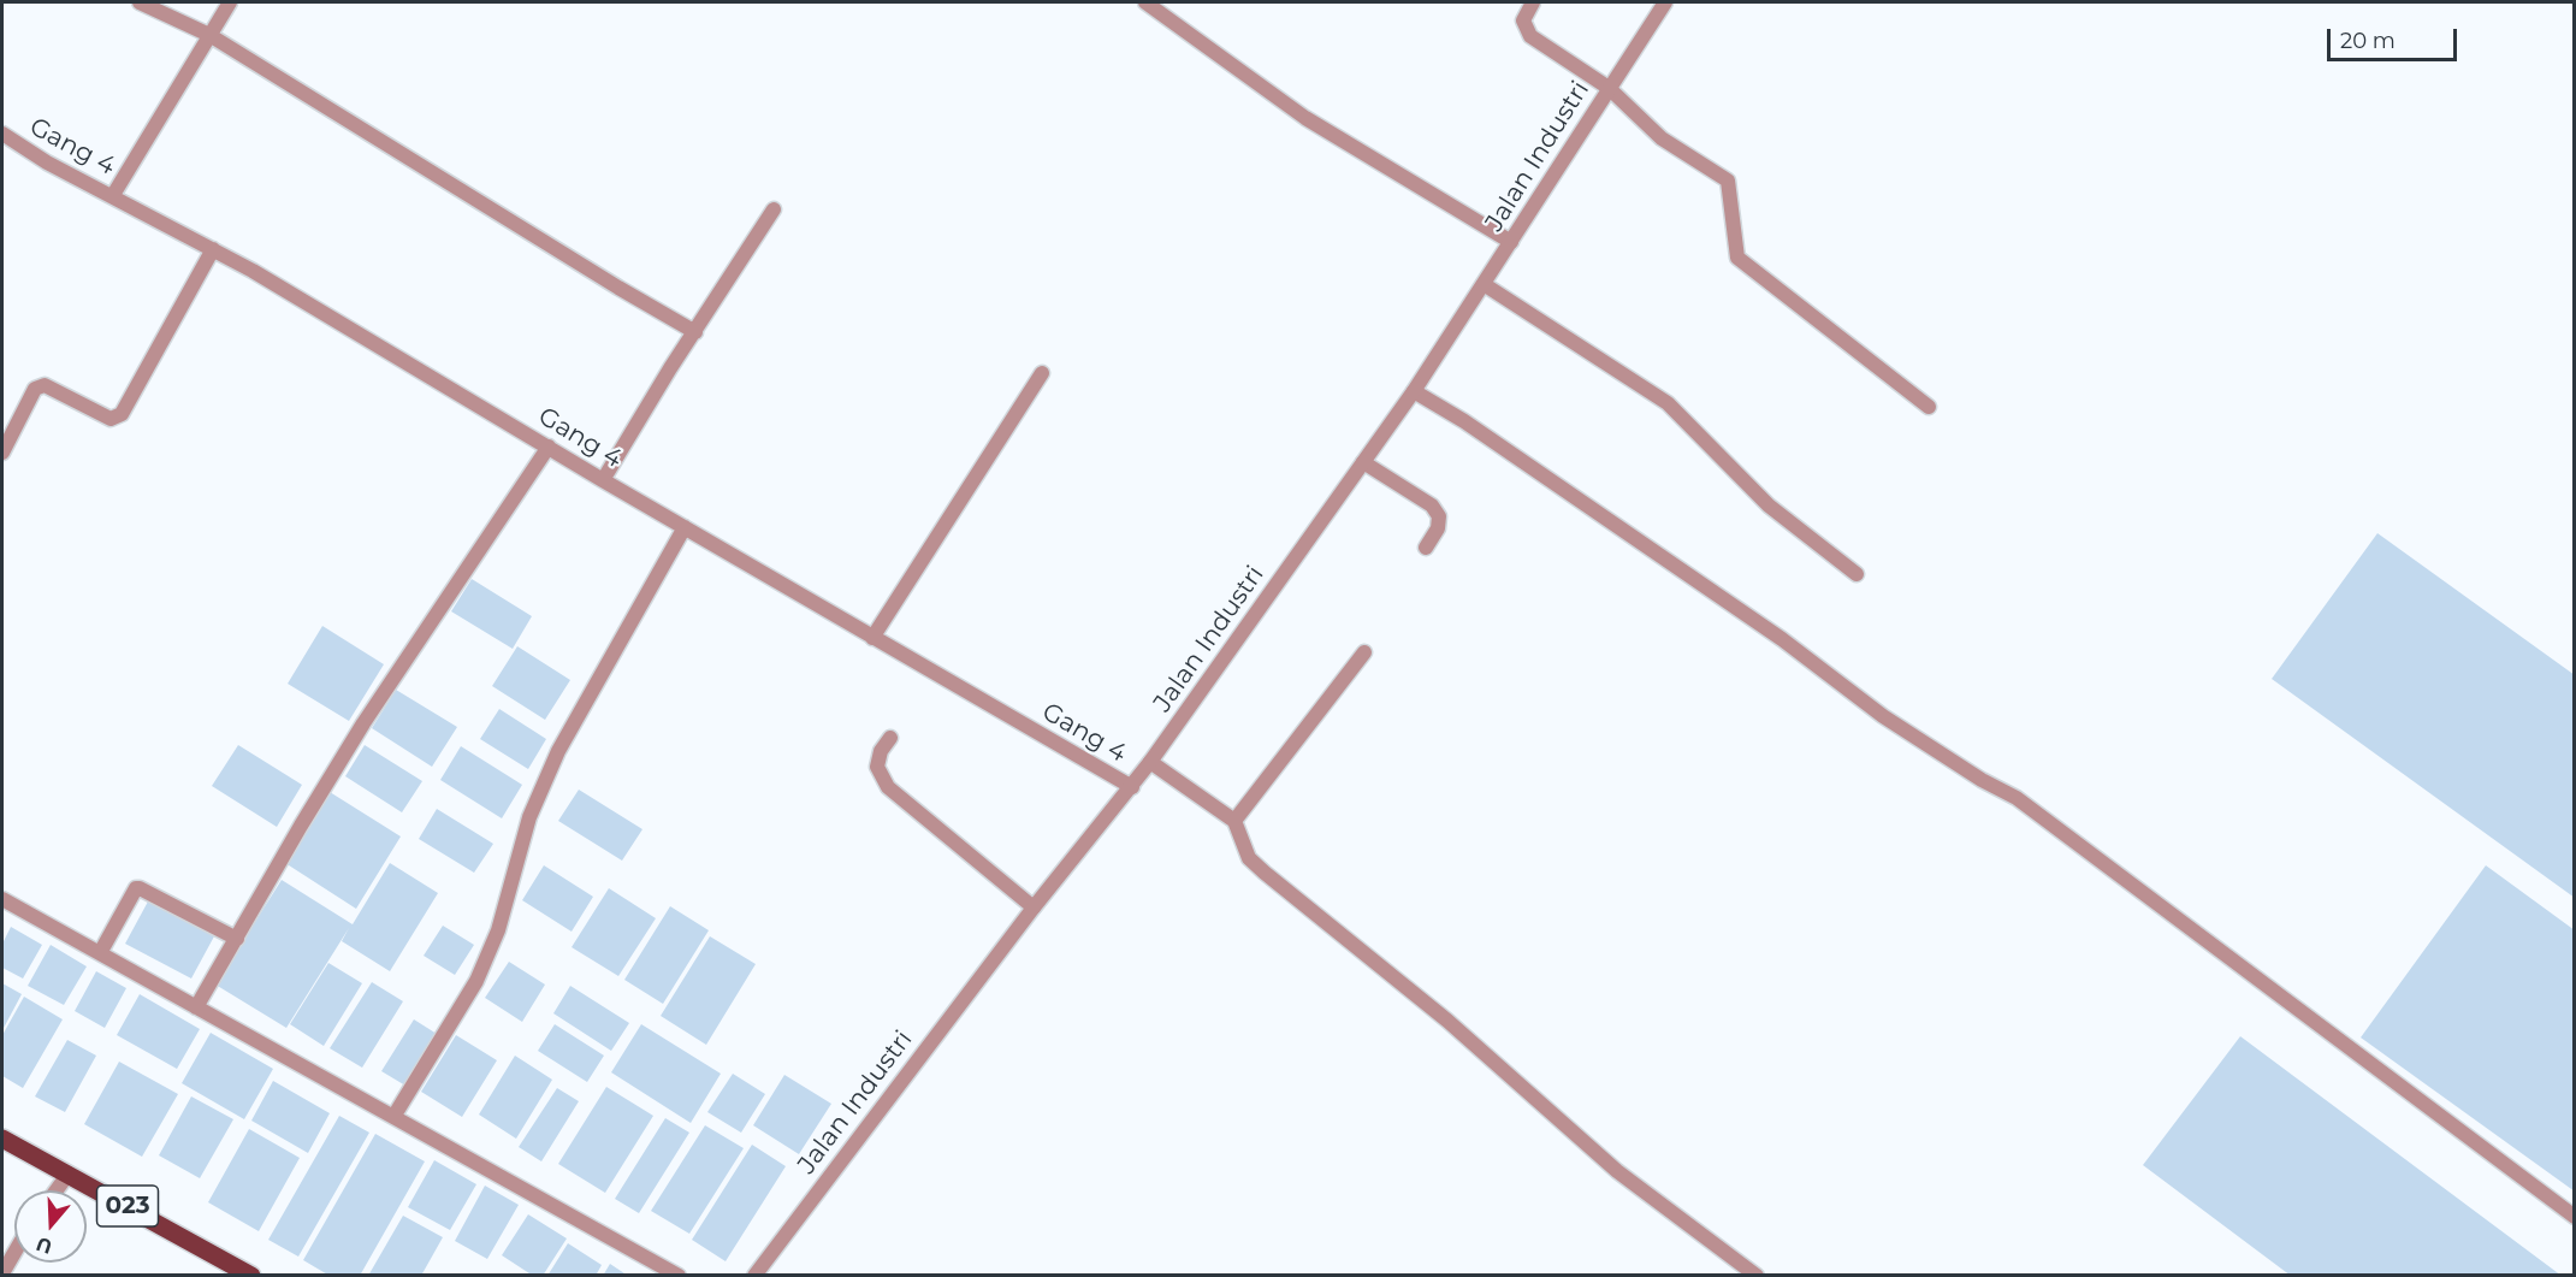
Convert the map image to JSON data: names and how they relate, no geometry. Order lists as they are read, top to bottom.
{
  "streets": {
    "main road": ["023"],
    "street": ["Gang 4", "Jalan Industri"]
  },
  "crossings": [
    ["Gang 4", "Jalan Industri"]
  ],
  "scale_bar": "20 m",
  "north": "bottom"
}
